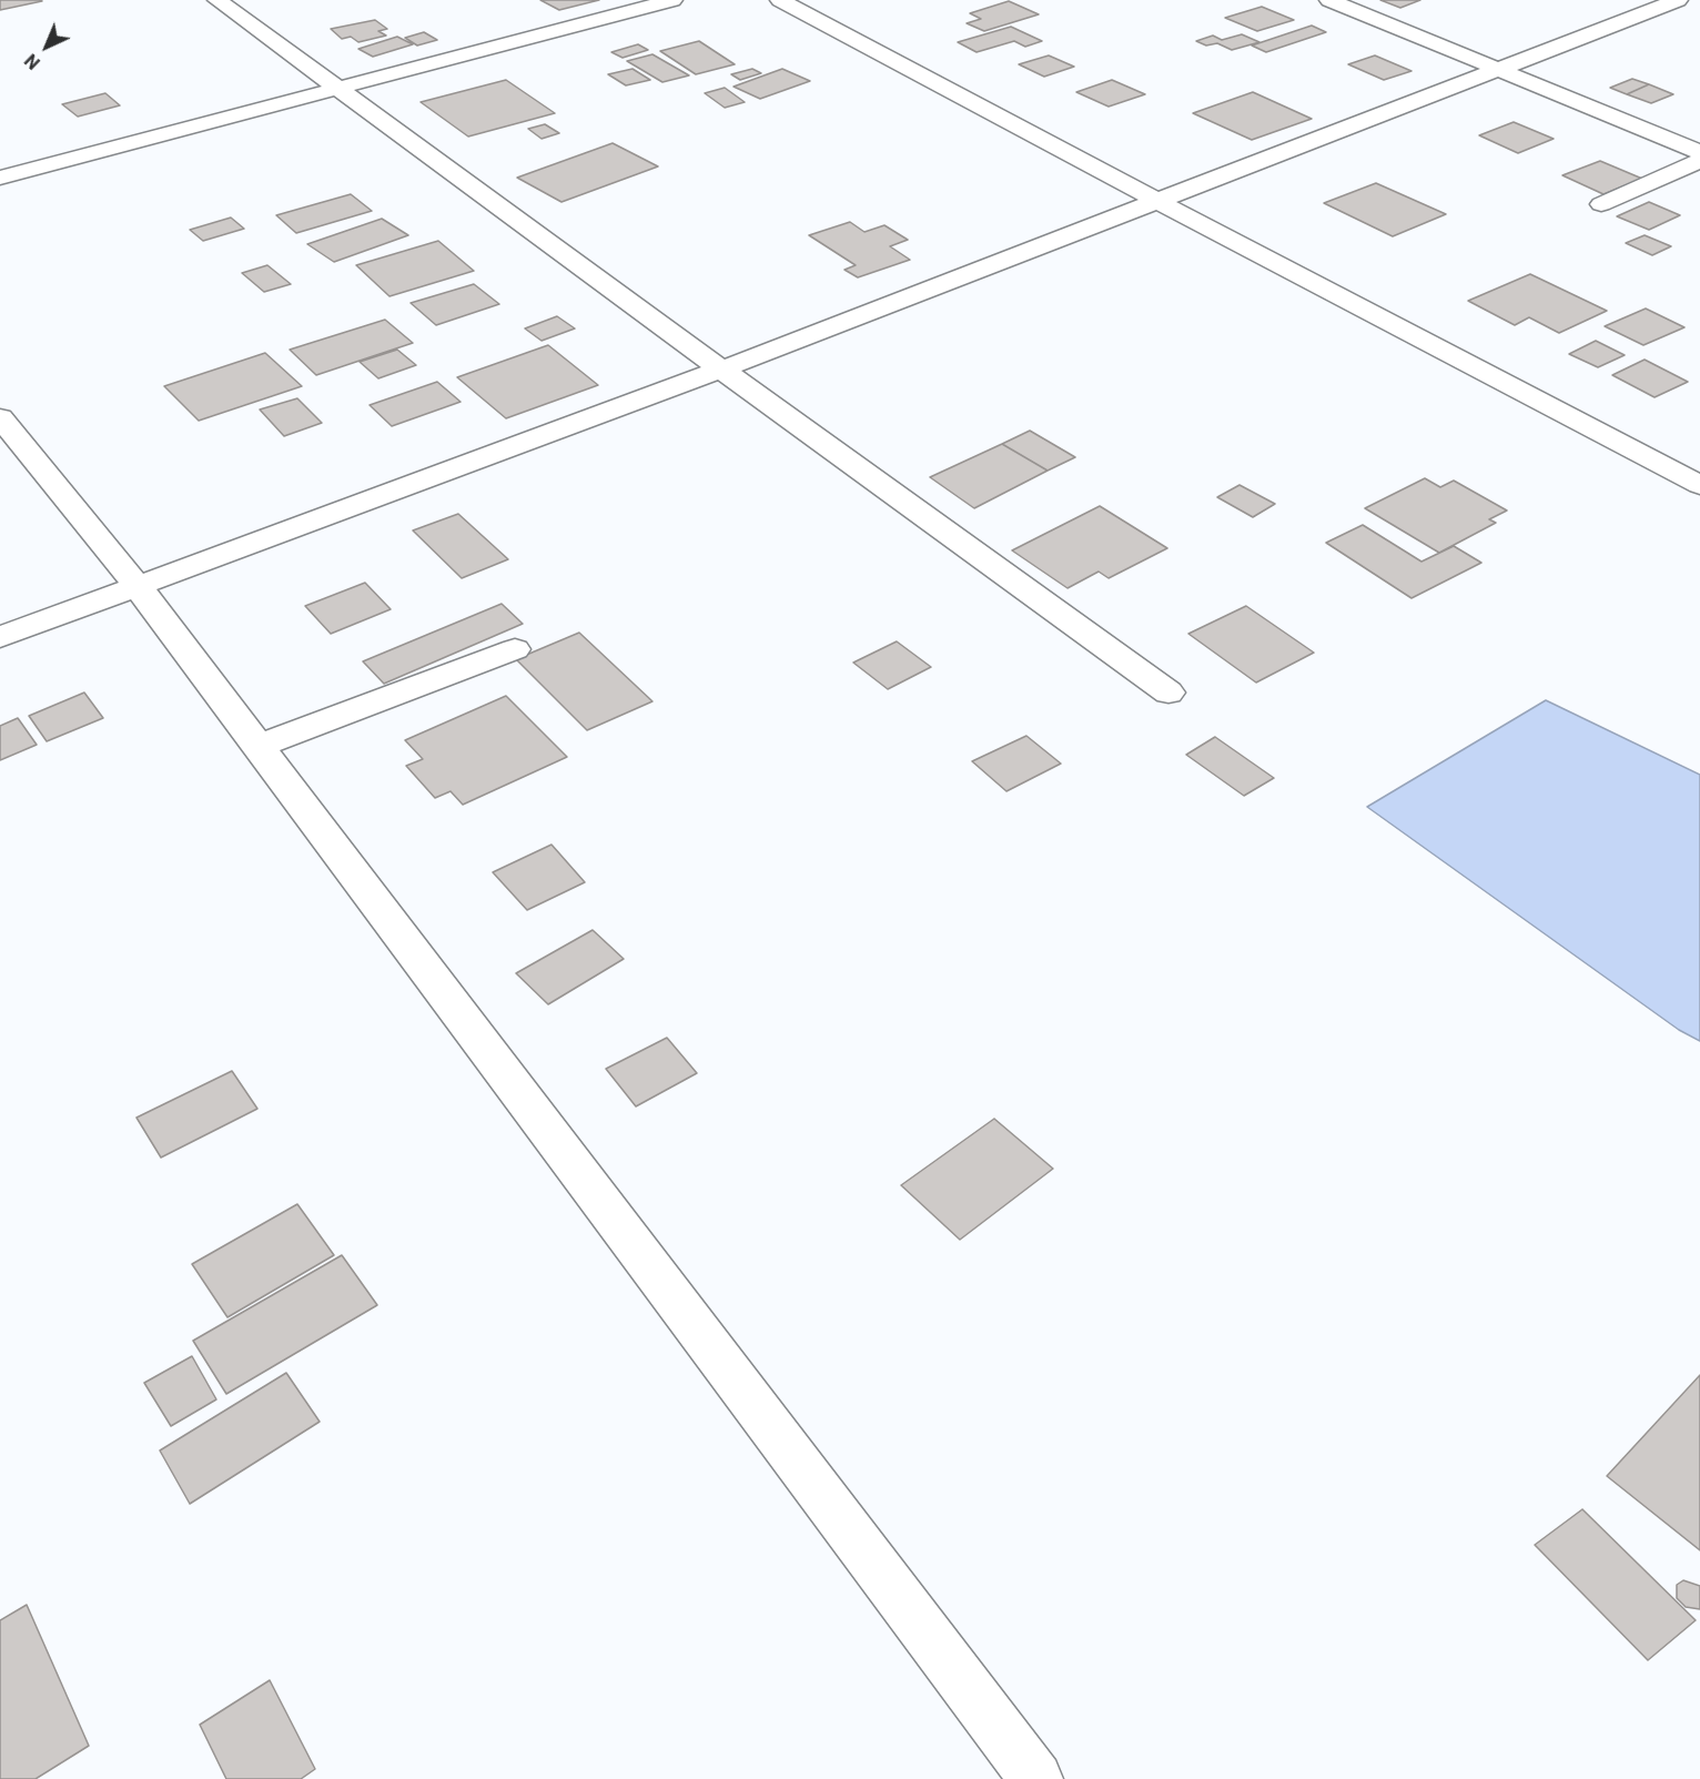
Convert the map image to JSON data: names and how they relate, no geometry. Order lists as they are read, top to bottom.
{
  "north": "bottom left"
}
